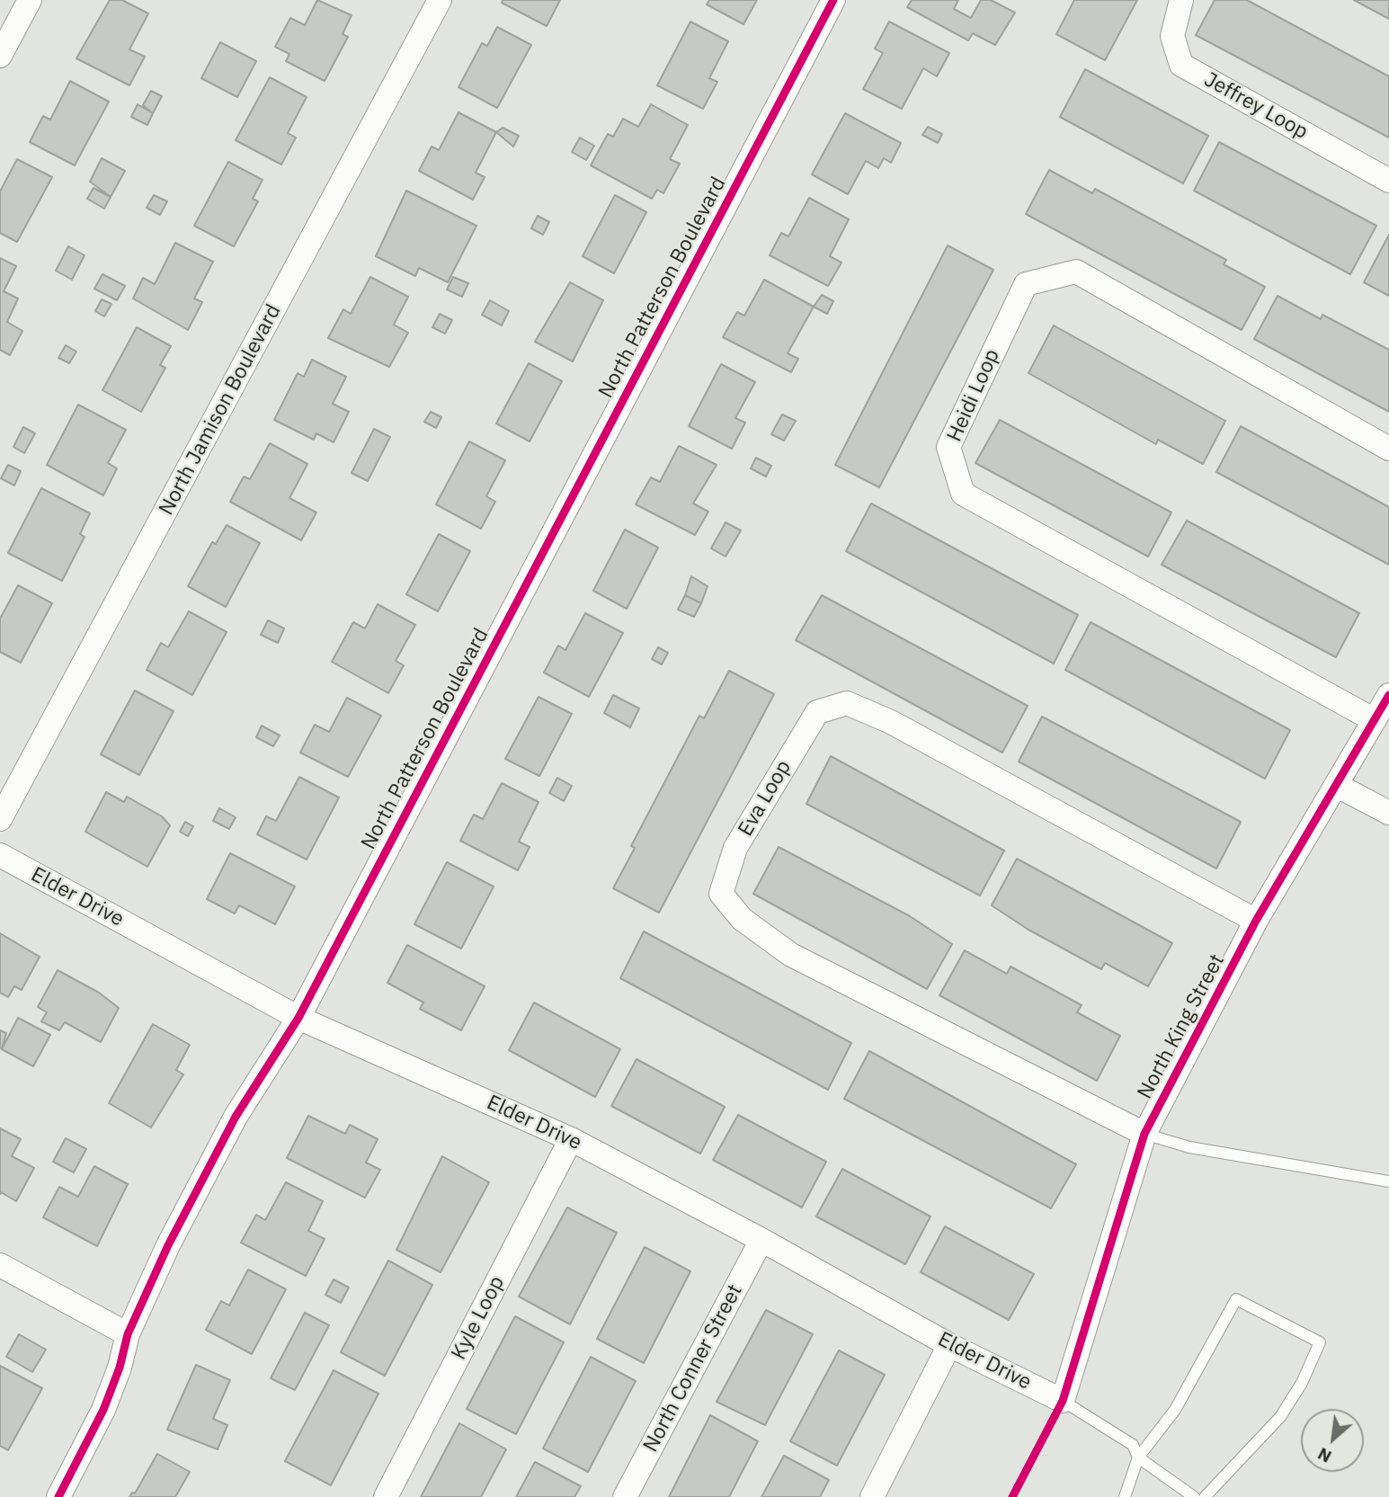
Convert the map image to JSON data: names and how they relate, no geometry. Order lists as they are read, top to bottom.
{
  "streets": {
    "street": [
      "Jeffrey Loop",
      "North Patterson Boulevard",
      "Heidi Loop",
      "North Jamison Boulevard",
      "Eva Loop",
      "Elder Drive",
      "North King Street",
      "Kyle Loop",
      "North Conner Street"
    ]
  },
  "crossings": [
    ["North Patterson Boulevard", "Elder Drive"],
    ["Heidi Loop", "North King Street"],
    ["Eva Loop", "North King Street"],
    ["Elder Drive", "North King Street"],
    ["Elder Drive", "Kyle Loop"],
    ["Elder Drive", "North Conner Street"]
  ],
  "north": "bottom left"
}
